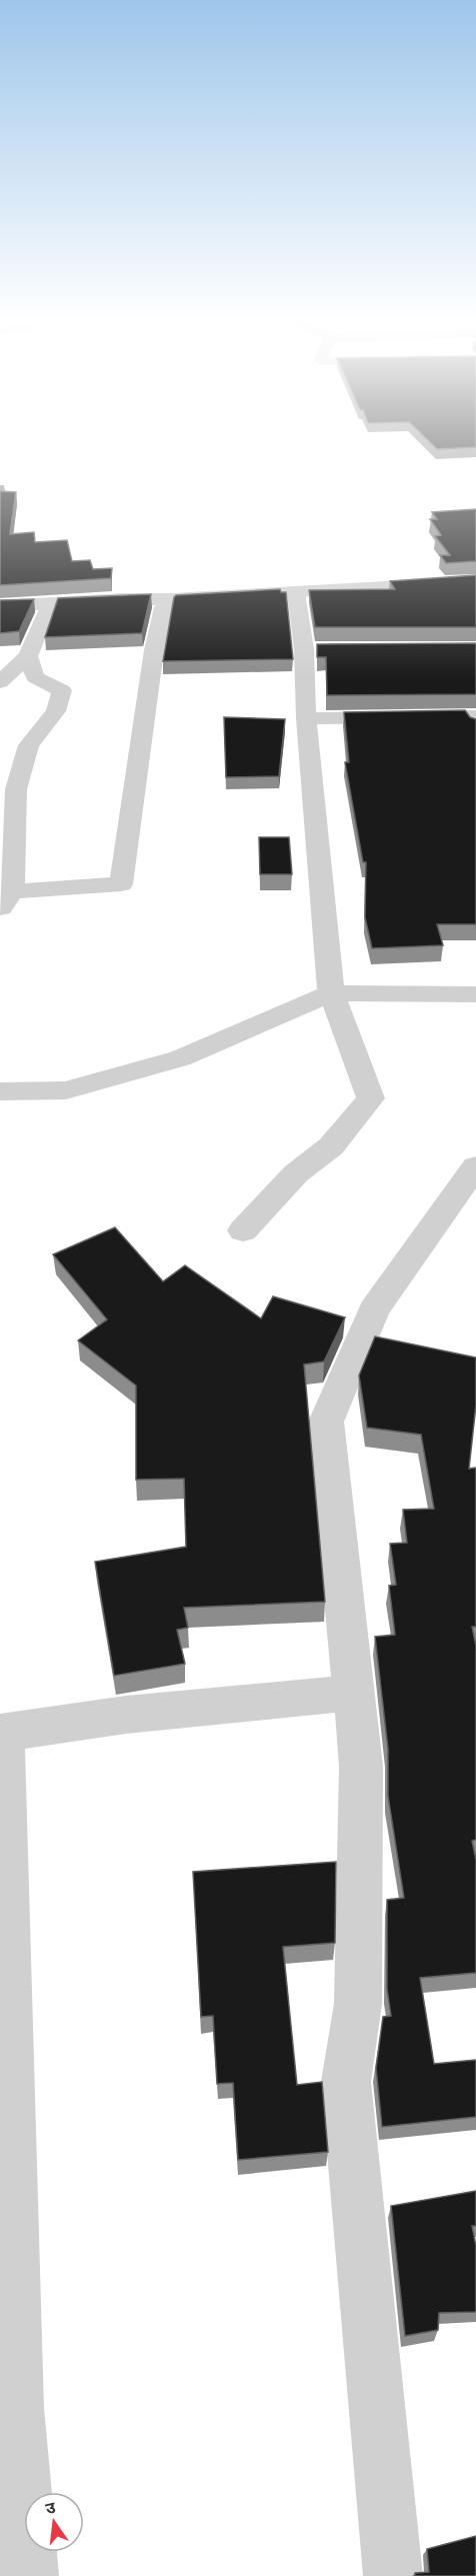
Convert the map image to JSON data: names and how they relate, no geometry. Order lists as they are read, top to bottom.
{
  "north": "top"
}
